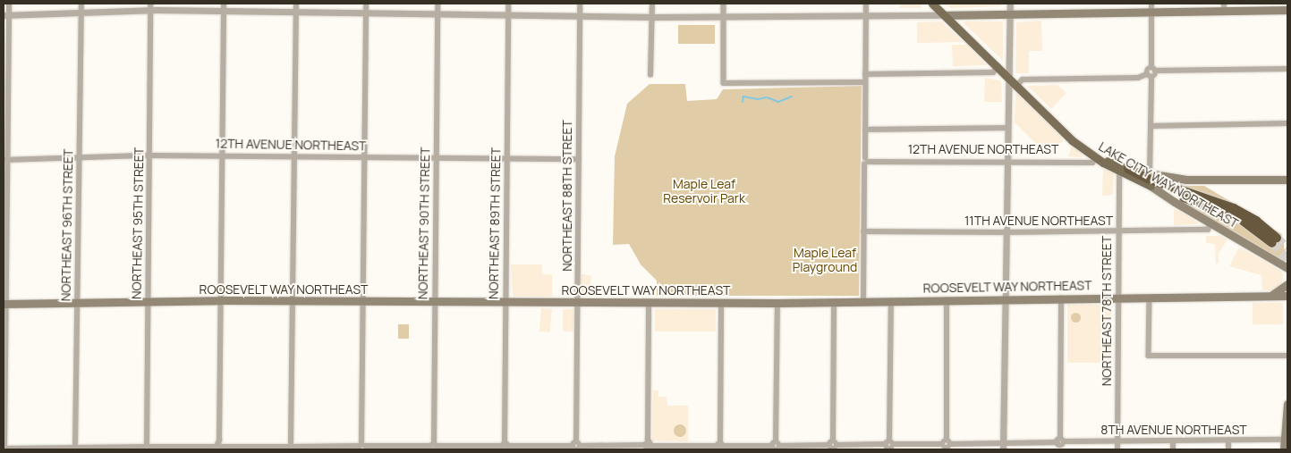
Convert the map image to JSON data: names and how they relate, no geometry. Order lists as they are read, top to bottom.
{
  "streets": {
    "main road": ["LAKE CITY WAY NORTHEAST", "ROOSEVELT WAY NORTHEAST"],
    "street": [
      "12TH AVENUE NORTHEAST",
      "NORTHEAST 88TH STREET",
      "11TH AVENUE NORTHEAST",
      "NORTHEAST 95TH STREET",
      "NORTHEAST 90TH STREET",
      "NORTHEAST 89TH STREET",
      "NORTHEAST 96TH STREET",
      "NORTHEAST 78TH STREET",
      "8TH AVENUE NORTHEAST"
    ]
  },
  "crossings": [
    ["12TH AVENUE NORTHEAST", "LAKE CITY WAY NORTHEAST"],
    ["12TH AVENUE NORTHEAST", "NORTHEAST 88TH STREET"],
    ["12TH AVENUE NORTHEAST", "NORTHEAST 95TH STREET"],
    ["12TH AVENUE NORTHEAST", "NORTHEAST 90TH STREET"],
    ["12TH AVENUE NORTHEAST", "NORTHEAST 89TH STREET"],
    ["12TH AVENUE NORTHEAST", "NORTHEAST 96TH STREET"],
    ["LAKE CITY WAY NORTHEAST", "11TH AVENUE NORTHEAST"],
    ["LAKE CITY WAY NORTHEAST", "NORTHEAST 78TH STREET"],
    ["NORTHEAST 88TH STREET", "ROOSEVELT WAY NORTHEAST"],
    ["NORTHEAST 88TH STREET", "8TH AVENUE NORTHEAST"],
    ["11TH AVENUE NORTHEAST", "NORTHEAST 78TH STREET"],
    ["NORTHEAST 95TH STREET", "ROOSEVELT WAY NORTHEAST"],
    ["NORTHEAST 95TH STREET", "8TH AVENUE NORTHEAST"],
    ["NORTHEAST 90TH STREET", "ROOSEVELT WAY NORTHEAST"],
    ["NORTHEAST 90TH STREET", "8TH AVENUE NORTHEAST"],
    ["NORTHEAST 89TH STREET", "ROOSEVELT WAY NORTHEAST"],
    ["NORTHEAST 89TH STREET", "8TH AVENUE NORTHEAST"],
    ["NORTHEAST 96TH STREET", "ROOSEVELT WAY NORTHEAST"],
    ["NORTHEAST 96TH STREET", "8TH AVENUE NORTHEAST"],
    ["ROOSEVELT WAY NORTHEAST", "NORTHEAST 78TH STREET"],
    ["NORTHEAST 78TH STREET", "8TH AVENUE NORTHEAST"]
  ],
  "parks": ["Maple Leaf Reservoir Park", "Maple Leaf Playground"]
}
